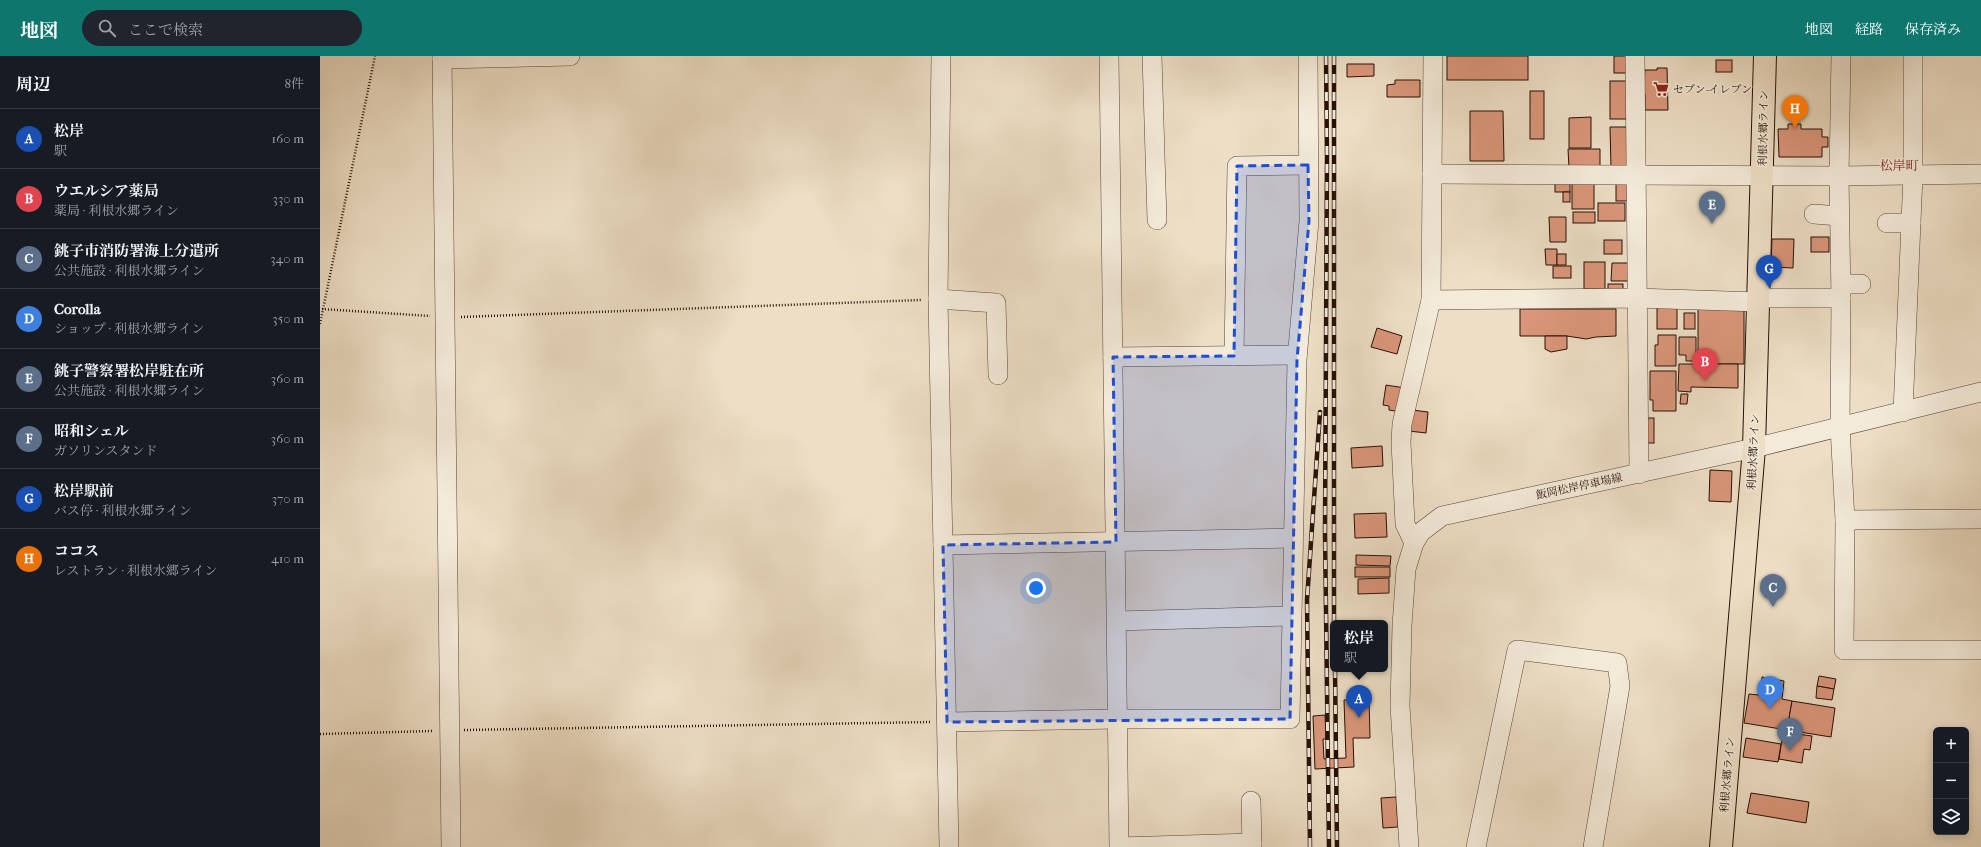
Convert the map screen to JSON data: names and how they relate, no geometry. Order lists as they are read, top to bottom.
{
  "streets": {
    "highway": ["利根水郷ライン"],
    "street": ["飯岡松岸停車場線"]
  },
  "crossings": [
    ["利根水郷ライン", "飯岡松岸停車場線"]
  ],
  "districts": ["松岸町"],
  "places": {
    "supermarket": ["セブン-イレブン"]
  },
  "page": {
    "header": "地図",
    "search": "ここで検索",
    "nav": ["地図", "経路", "保存済み"],
    "heading": ["周辺", "8件"],
    "pins": [
      "H",
      "E",
      "G",
      "B",
      "C",
      "D",
      "A",
      "F"
    ],
    "list": [
      {
        "mark": "A",
        "name": "松岸",
        "note": "駅",
        "value": "160 m"
      },
      {
        "mark": "B",
        "name": "ウエルシア薬局",
        "note": "薬局 · 利根水郷ライン",
        "value": "330 m"
      },
      {
        "mark": "C",
        "name": "銚子市消防署海上分遣所",
        "note": "公共施設 · 利根水郷ライン",
        "value": "340 m"
      },
      {
        "mark": "D",
        "name": "Corolla",
        "note": "ショップ · 利根水郷ライン",
        "value": "350 m"
      },
      {
        "mark": "E",
        "name": "銚子警察署松岸駐在所",
        "note": "公共施設 · 利根水郷ライン",
        "value": "360 m"
      },
      {
        "mark": "F",
        "name": "昭和シェル",
        "note": "ガソリンスタンド",
        "value": "360 m"
      },
      {
        "mark": "G",
        "name": "松岸駅前",
        "note": "バス停 · 利根水郷ライン",
        "value": "370 m"
      },
      {
        "mark": "H",
        "name": "ココス",
        "note": "レストラン · 利根水郷ライン",
        "value": "410 m"
      }
    ],
    "popup": ["松岸", "駅"],
    "map_buttons": ["+", "−"]
  }
}
